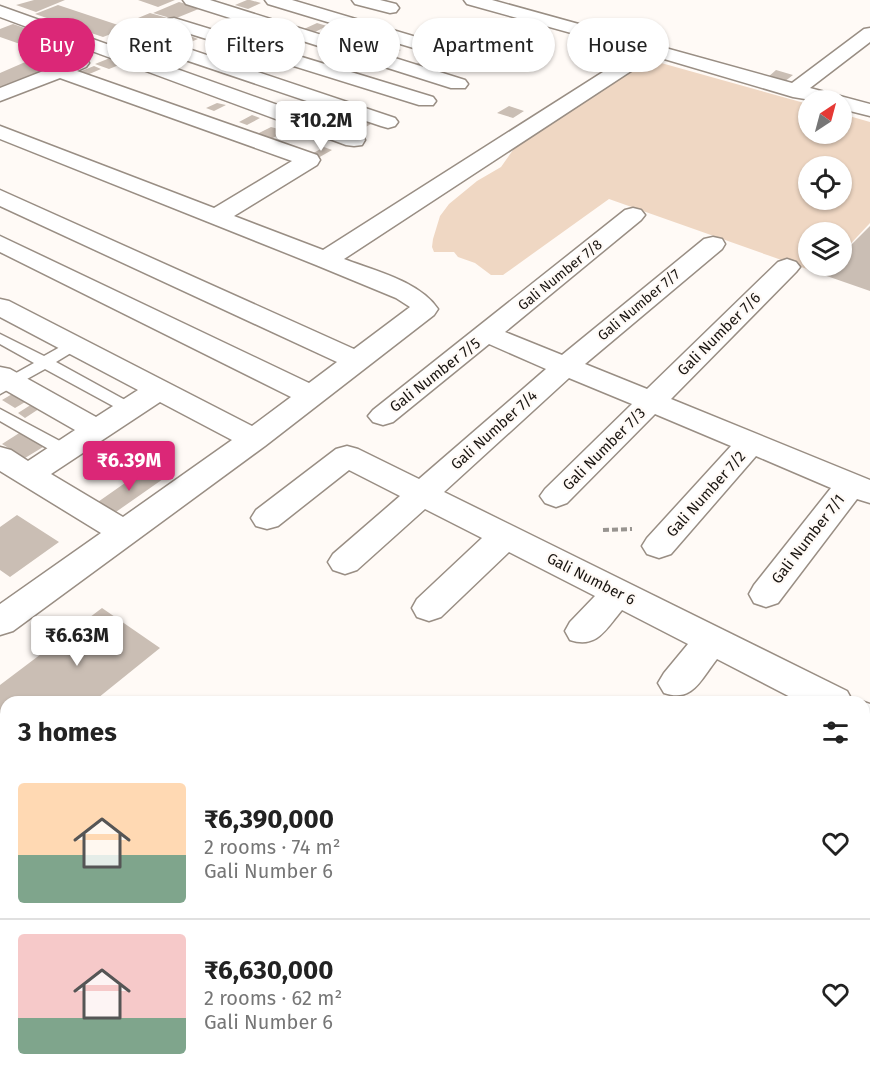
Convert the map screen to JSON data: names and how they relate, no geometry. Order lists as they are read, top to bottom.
{
  "streets": {
    "street": [
      "Gali Number 7/8",
      "Gali Number 7/7",
      "Gali Number 7/6",
      "Gali Number 7/5",
      "Gali Number 7/4",
      "Gali Number 7/3",
      "Gali Number 7/2",
      "Gali Number 7/1",
      "Gali Number 6"
    ]
  },
  "crossings": [
    ["Gali Number 7/8", "Gali Number 7/5"],
    ["Gali Number 7/7", "Gali Number 7/4"],
    ["Gali Number 7/6", "Gali Number 7/3"],
    ["Gali Number 7/4", "Gali Number 6"]
  ],
  "north": "top right",
  "page": {
    "chip": [
      "Buy",
      "Rent",
      "Filters",
      "New",
      "Apartment",
      "House"
    ],
    "price": ["₹10.2M", "₹6.39M", "₹6.63M"],
    "heading": "3 homes",
    "list": [
      {
        "name": "₹6,390,000",
        "note": "2 rooms · 74 m² · Gali Number 6"
      },
      {
        "name": "₹6,630,000",
        "note": "2 rooms · 62 m² · Gali Number 6"
      }
    ]
  }
}
